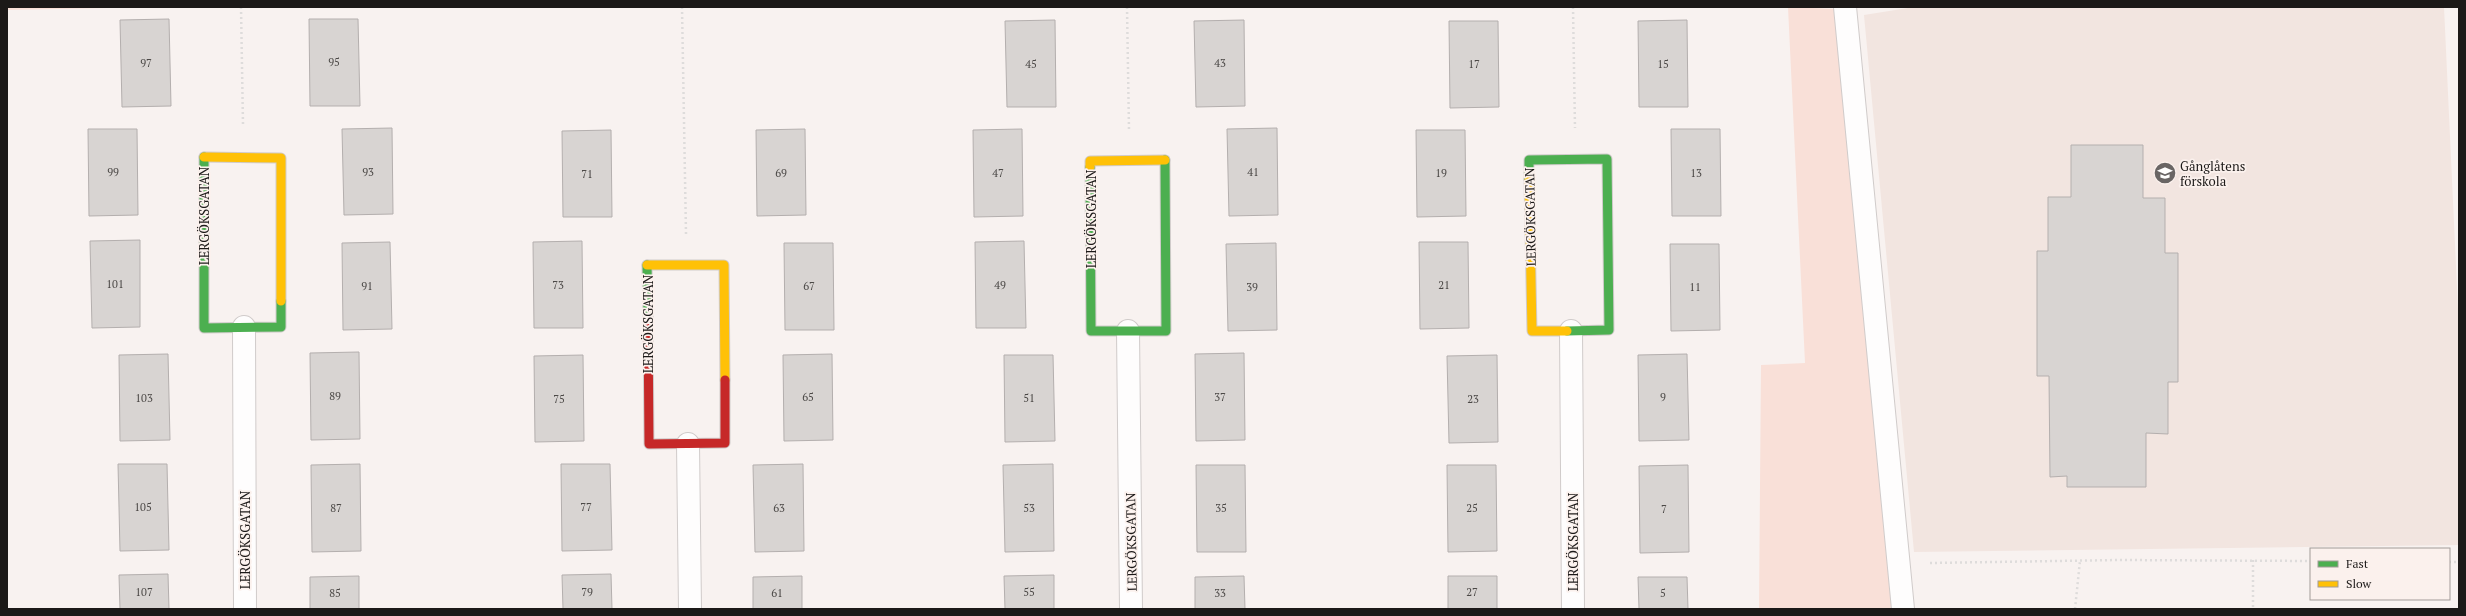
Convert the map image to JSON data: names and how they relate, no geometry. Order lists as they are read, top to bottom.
{
  "streets": {
    "street": ["LERGÖKSGATAN"]
  },
  "places": {
    "school or university": ["Gånglåtens förskola"]
  },
  "house_numbers": [
    "95",
    "97",
    "43",
    "45",
    "17",
    "15",
    "99",
    "93",
    "41",
    "69",
    "47",
    "19",
    "13",
    "71",
    "101",
    "73",
    "49",
    "21",
    "91",
    "67",
    "39",
    "11",
    "89",
    "65",
    "37",
    "9",
    "103",
    "51",
    "75",
    "23",
    "105",
    "77",
    "87",
    "63",
    "53",
    "35",
    "25",
    "7",
    "107",
    "79",
    "55",
    "27",
    "85",
    "61",
    "33",
    "5"
  ],
  "legend": ["Fast", "Slow"]
}
